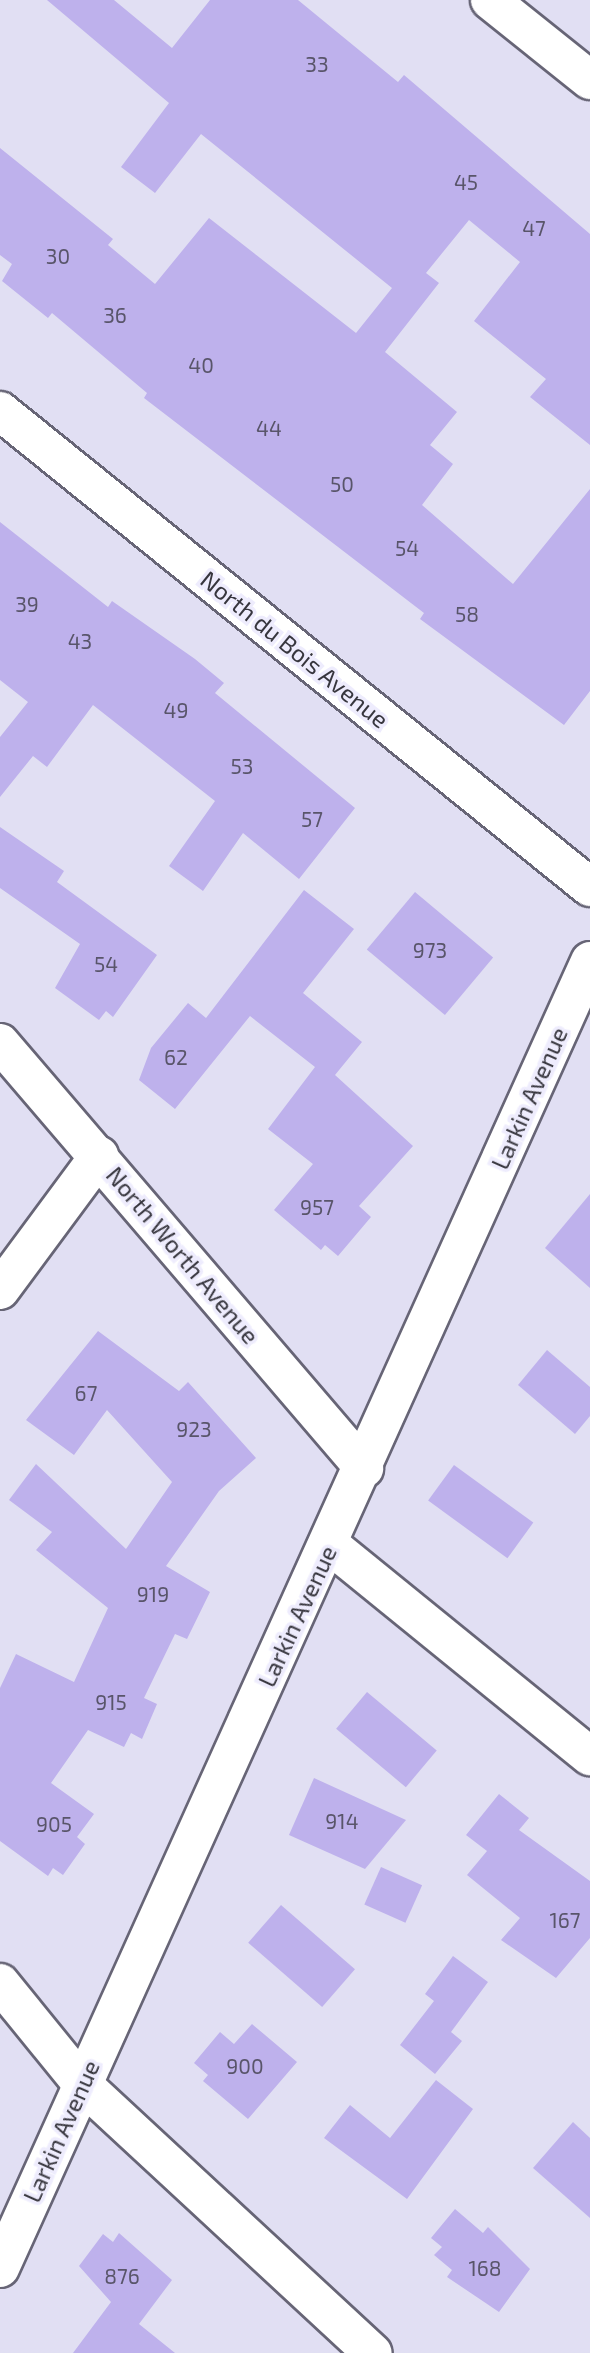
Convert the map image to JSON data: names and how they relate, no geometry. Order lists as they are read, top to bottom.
{
  "streets": {
    "street": ["North du Bois Avenue", "Larkin Avenue", "North Worth Avenue"]
  },
  "crossings": [
    ["Larkin Avenue", "North Worth Avenue"]
  ],
  "house_numbers": [
    "33",
    "45",
    "47",
    "30",
    "36",
    "40",
    "44",
    "50",
    "54",
    "39",
    "58",
    "43",
    "49",
    "53",
    "57",
    "973",
    "54",
    "62",
    "957",
    "67",
    "923",
    "919",
    "915",
    "914",
    "905",
    "167",
    "900",
    "168",
    "876"
  ]
}
